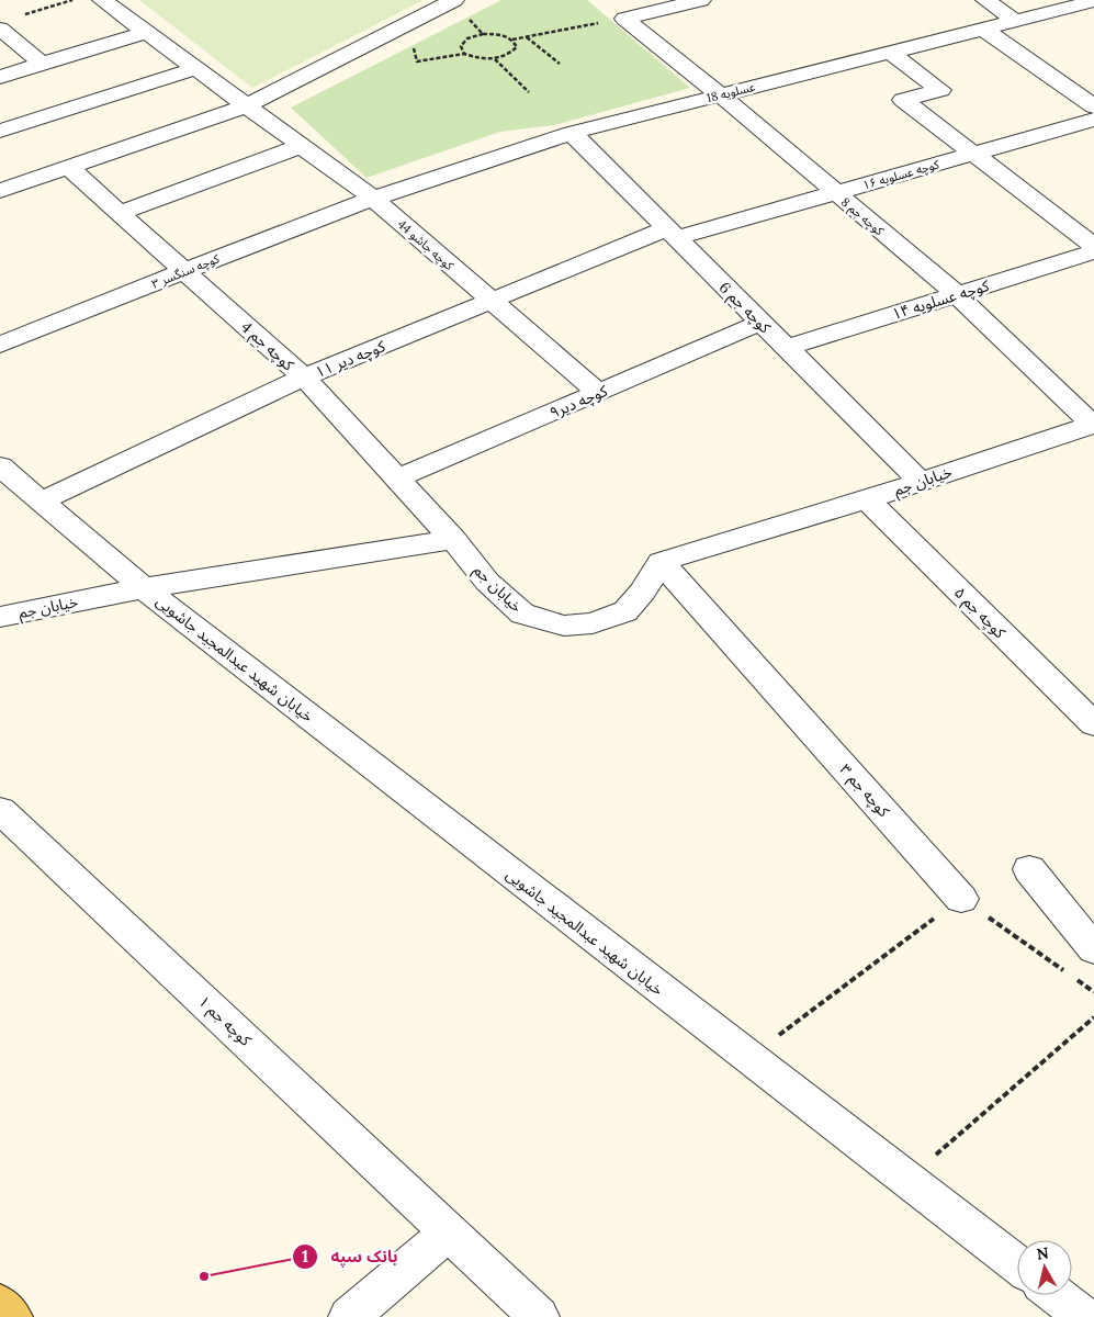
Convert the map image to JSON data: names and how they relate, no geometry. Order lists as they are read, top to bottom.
{
  "streets": {
    "street": [
      "عسلویه 18",
      "کوچه عسلویه ۱۶",
      "کوچه جم 8",
      "کوچه جاشو 44",
      "کوچه سنگسر ۳",
      "کوچه عسلویه ۱۴",
      "کوچه جم 6",
      "کوچه جم 4",
      "کوچه دیر ۱۱",
      "کوچه دیر۹",
      "خیابان جم",
      "کوچه جم ۵",
      "خیابان شهید عبدالمجید جاشویی",
      "کوچه جم ۳",
      "کوچه جم ۱"
    ]
  },
  "crossings": [
    ["عسلویه 18", "کوچه جم 8"],
    ["عسلویه 18", "کوچه جاشو 44"],
    ["عسلویه 18", "کوچه سنگسر ۳"],
    ["عسلویه 18", "کوچه جم 6"],
    ["کوچه عسلویه ۱۶", "کوچه جم 8"],
    ["کوچه عسلویه ۱۶", "کوچه جم 6"],
    ["کوچه عسلویه ۱۶", "کوچه دیر ۱۱"],
    ["کوچه جم 8", "کوچه عسلویه ۱۴"],
    ["کوچه جم 8", "خیابان جم"],
    ["کوچه جاشو 44", "کوچه سنگسر ۳"],
    ["کوچه جاشو 44", "کوچه دیر ۱۱"],
    ["کوچه جاشو 44", "کوچه دیر۹"],
    ["کوچه سنگسر ۳", "کوچه جم 4"],
    ["کوچه عسلویه ۱۴", "کوچه جم 6"],
    ["کوچه جم 6", "کوچه دیر ۱۱"],
    ["کوچه جم 6", "کوچه دیر۹"],
    ["کوچه جم 6", "خیابان جم"],
    ["کوچه جم 4", "کوچه دیر ۱۱"],
    ["کوچه جم 4", "کوچه دیر۹"],
    ["کوچه جم 4", "خیابان جم"],
    ["کوچه دیر ۱۱", "خیابان شهید عبدالمجید جاشویی"],
    ["خیابان جم", "کوچه جم ۵"],
    ["خیابان جم", "خیابان شهید عبدالمجید جاشویی"],
    ["خیابان جم", "کوچه جم ۳"]
  ],
  "places": ["بانک سپه"],
  "north": "top"
}
